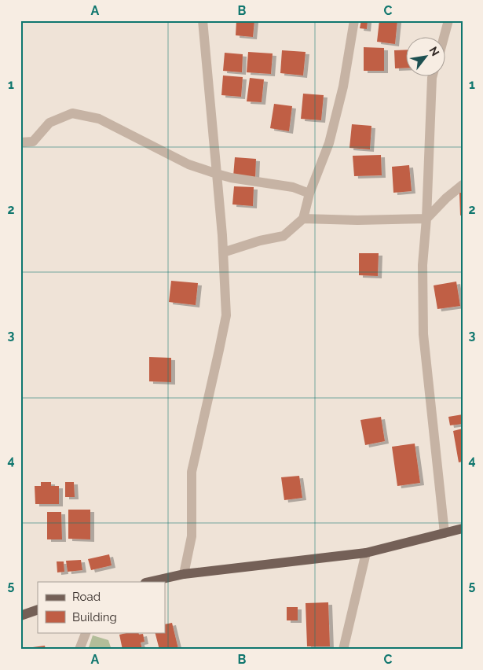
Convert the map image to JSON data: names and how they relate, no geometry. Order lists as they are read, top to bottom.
{
  "legend": ["Road", "Building"],
  "north": "top right",
  "grid": {
    "columns": ["A", "B", "C"],
    "rows": [
      "1",
      "2",
      "3",
      "4",
      "5"
    ]
  }
}
